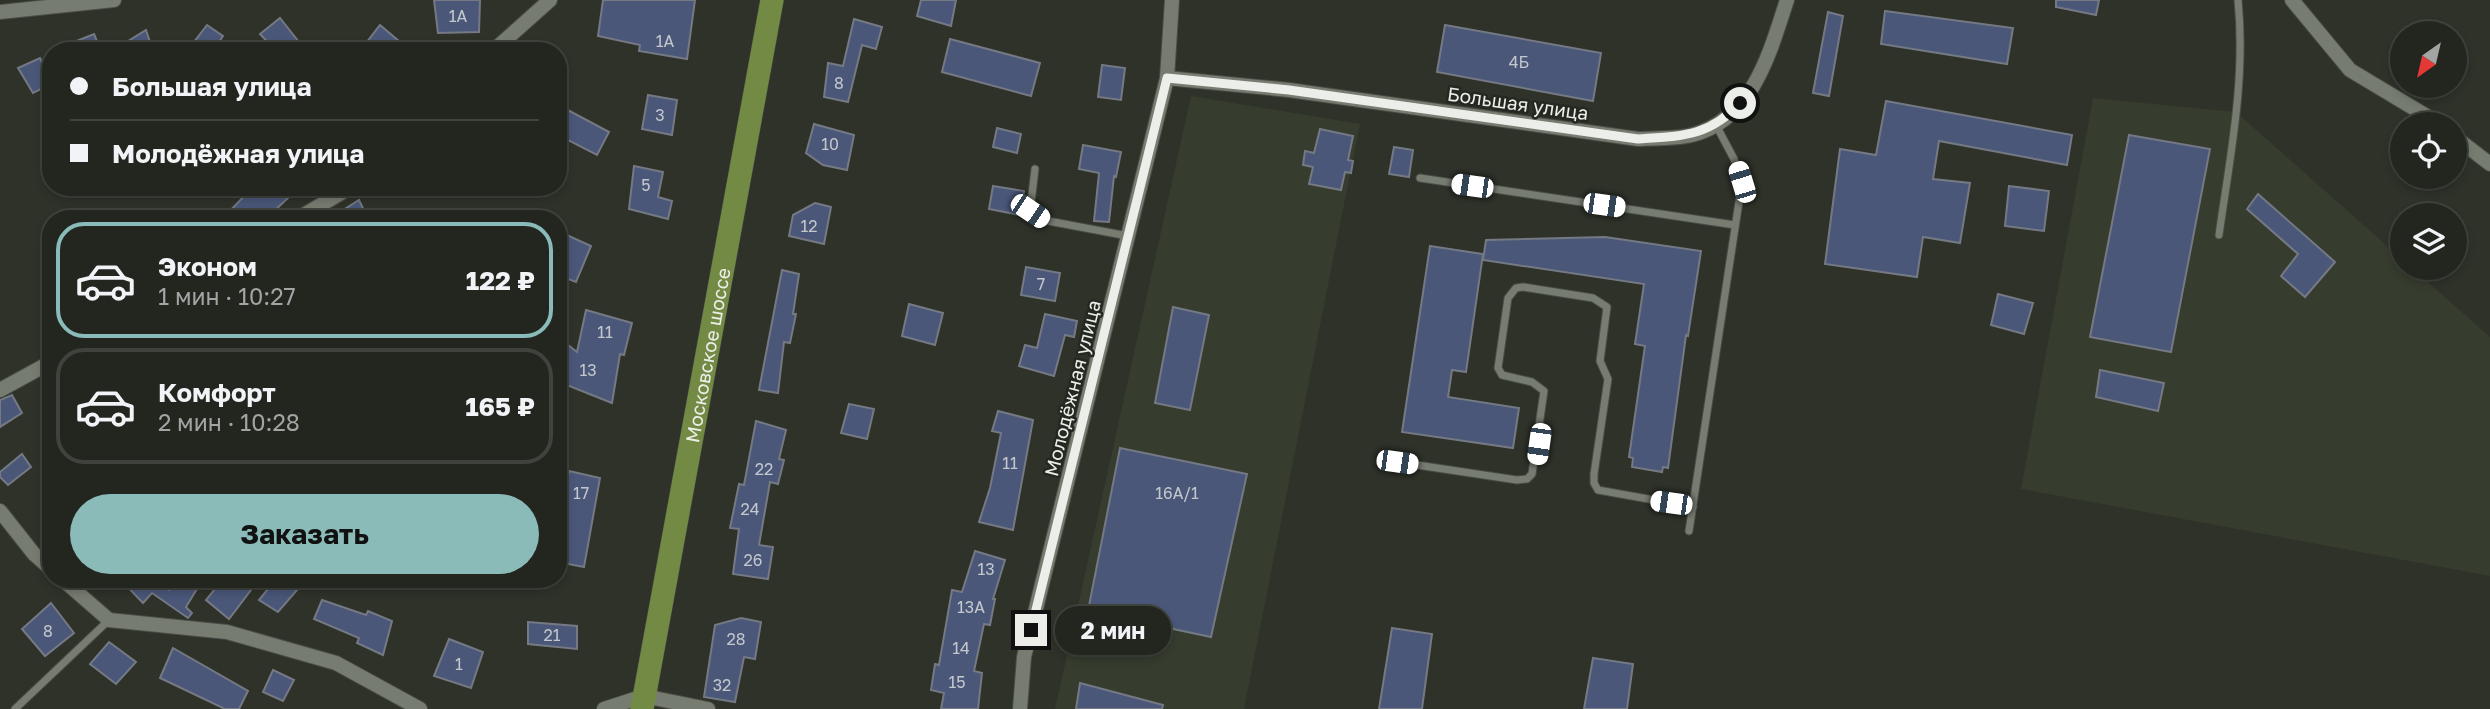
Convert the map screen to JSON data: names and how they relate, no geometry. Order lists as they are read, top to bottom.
{
  "streets": {
    "main road": ["Московское шоссе"],
    "street": ["Большая улица", "Молодёжная улица"]
  },
  "crossings": [
    ["Большая улица", "Молодёжная улица"]
  ],
  "house_numbers": [
    "1А",
    "1А",
    "4Б",
    "8",
    "3",
    "10",
    "5",
    "12",
    "7",
    "11",
    "13",
    "11",
    "22",
    "17",
    "16A/1",
    "24",
    "26",
    "13",
    "13А",
    "8",
    "21",
    "28",
    "14",
    "1",
    "15",
    "32"
  ],
  "north": "bottom left",
  "page": {
    "banner": ["Большая улица", "Молодёжная улица"],
    "list": [
      {
        "name": "Эконом",
        "note": "1 мин · 10:27",
        "value": "122 ₽"
      },
      {
        "name": "Комфорт",
        "note": "2 мин · 10:28",
        "value": "165 ₽"
      }
    ],
    "buttons": "Заказать",
    "bubble": "2 мин"
  }
}
